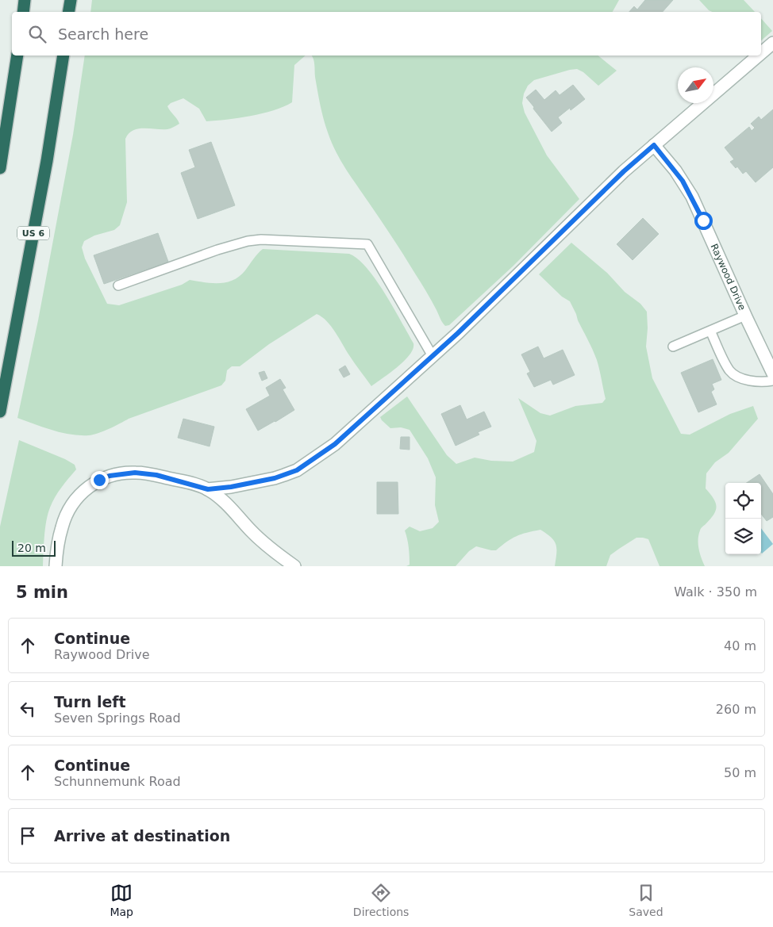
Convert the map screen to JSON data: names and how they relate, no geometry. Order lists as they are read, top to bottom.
{
  "streets": {
    "highway": ["US 6"],
    "street": ["Raywood Drive"]
  },
  "scale_bar": "20 m",
  "north": "top right",
  "page": {
    "search": "Search here",
    "scale": "20 m",
    "heading": ["5 min", "Walk · 350 m"],
    "list": [
      ["Continue", "Raywood Drive", "40 m"],
      ["Turn left", "Seven Springs Road", "260 m"],
      ["Continue", "Schunnemunk Road", "50 m"],
      "Arrive at destination"
    ],
    "nav": ["Map", "Directions", "Saved"]
  }
}
